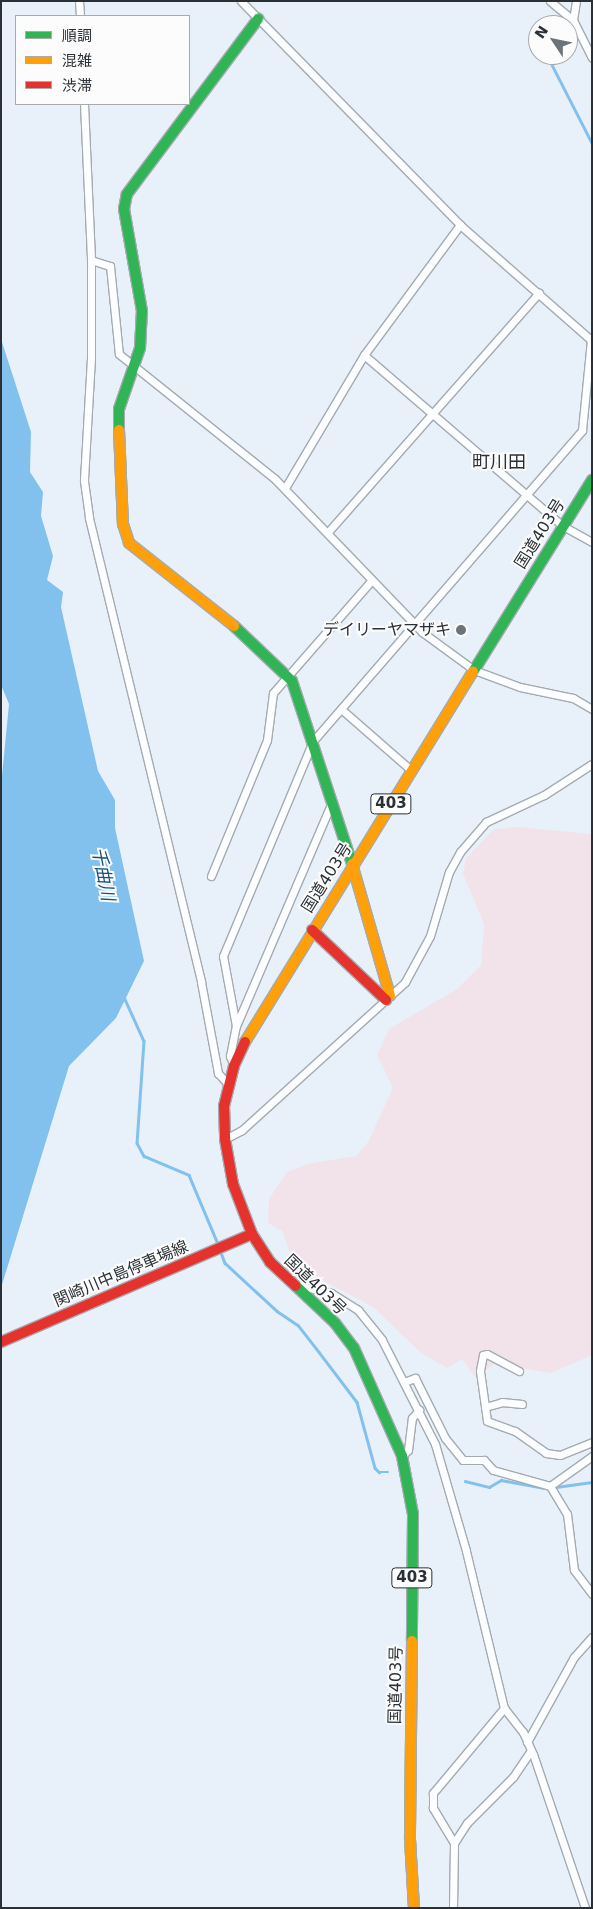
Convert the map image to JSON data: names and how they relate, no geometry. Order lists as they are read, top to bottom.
{
  "streets": {
    "main road": ["国道403号", "403", "関崎川中島停車場線"]
  },
  "crossings": [
    ["国道403号", "関崎川中島停車場線"]
  ],
  "districts": ["町川田"],
  "water": ["千曲川"],
  "places": ["デイリーヤマザキ"],
  "legend": ["順調", "混雑", "渋滞"],
  "north": "top left"
}
